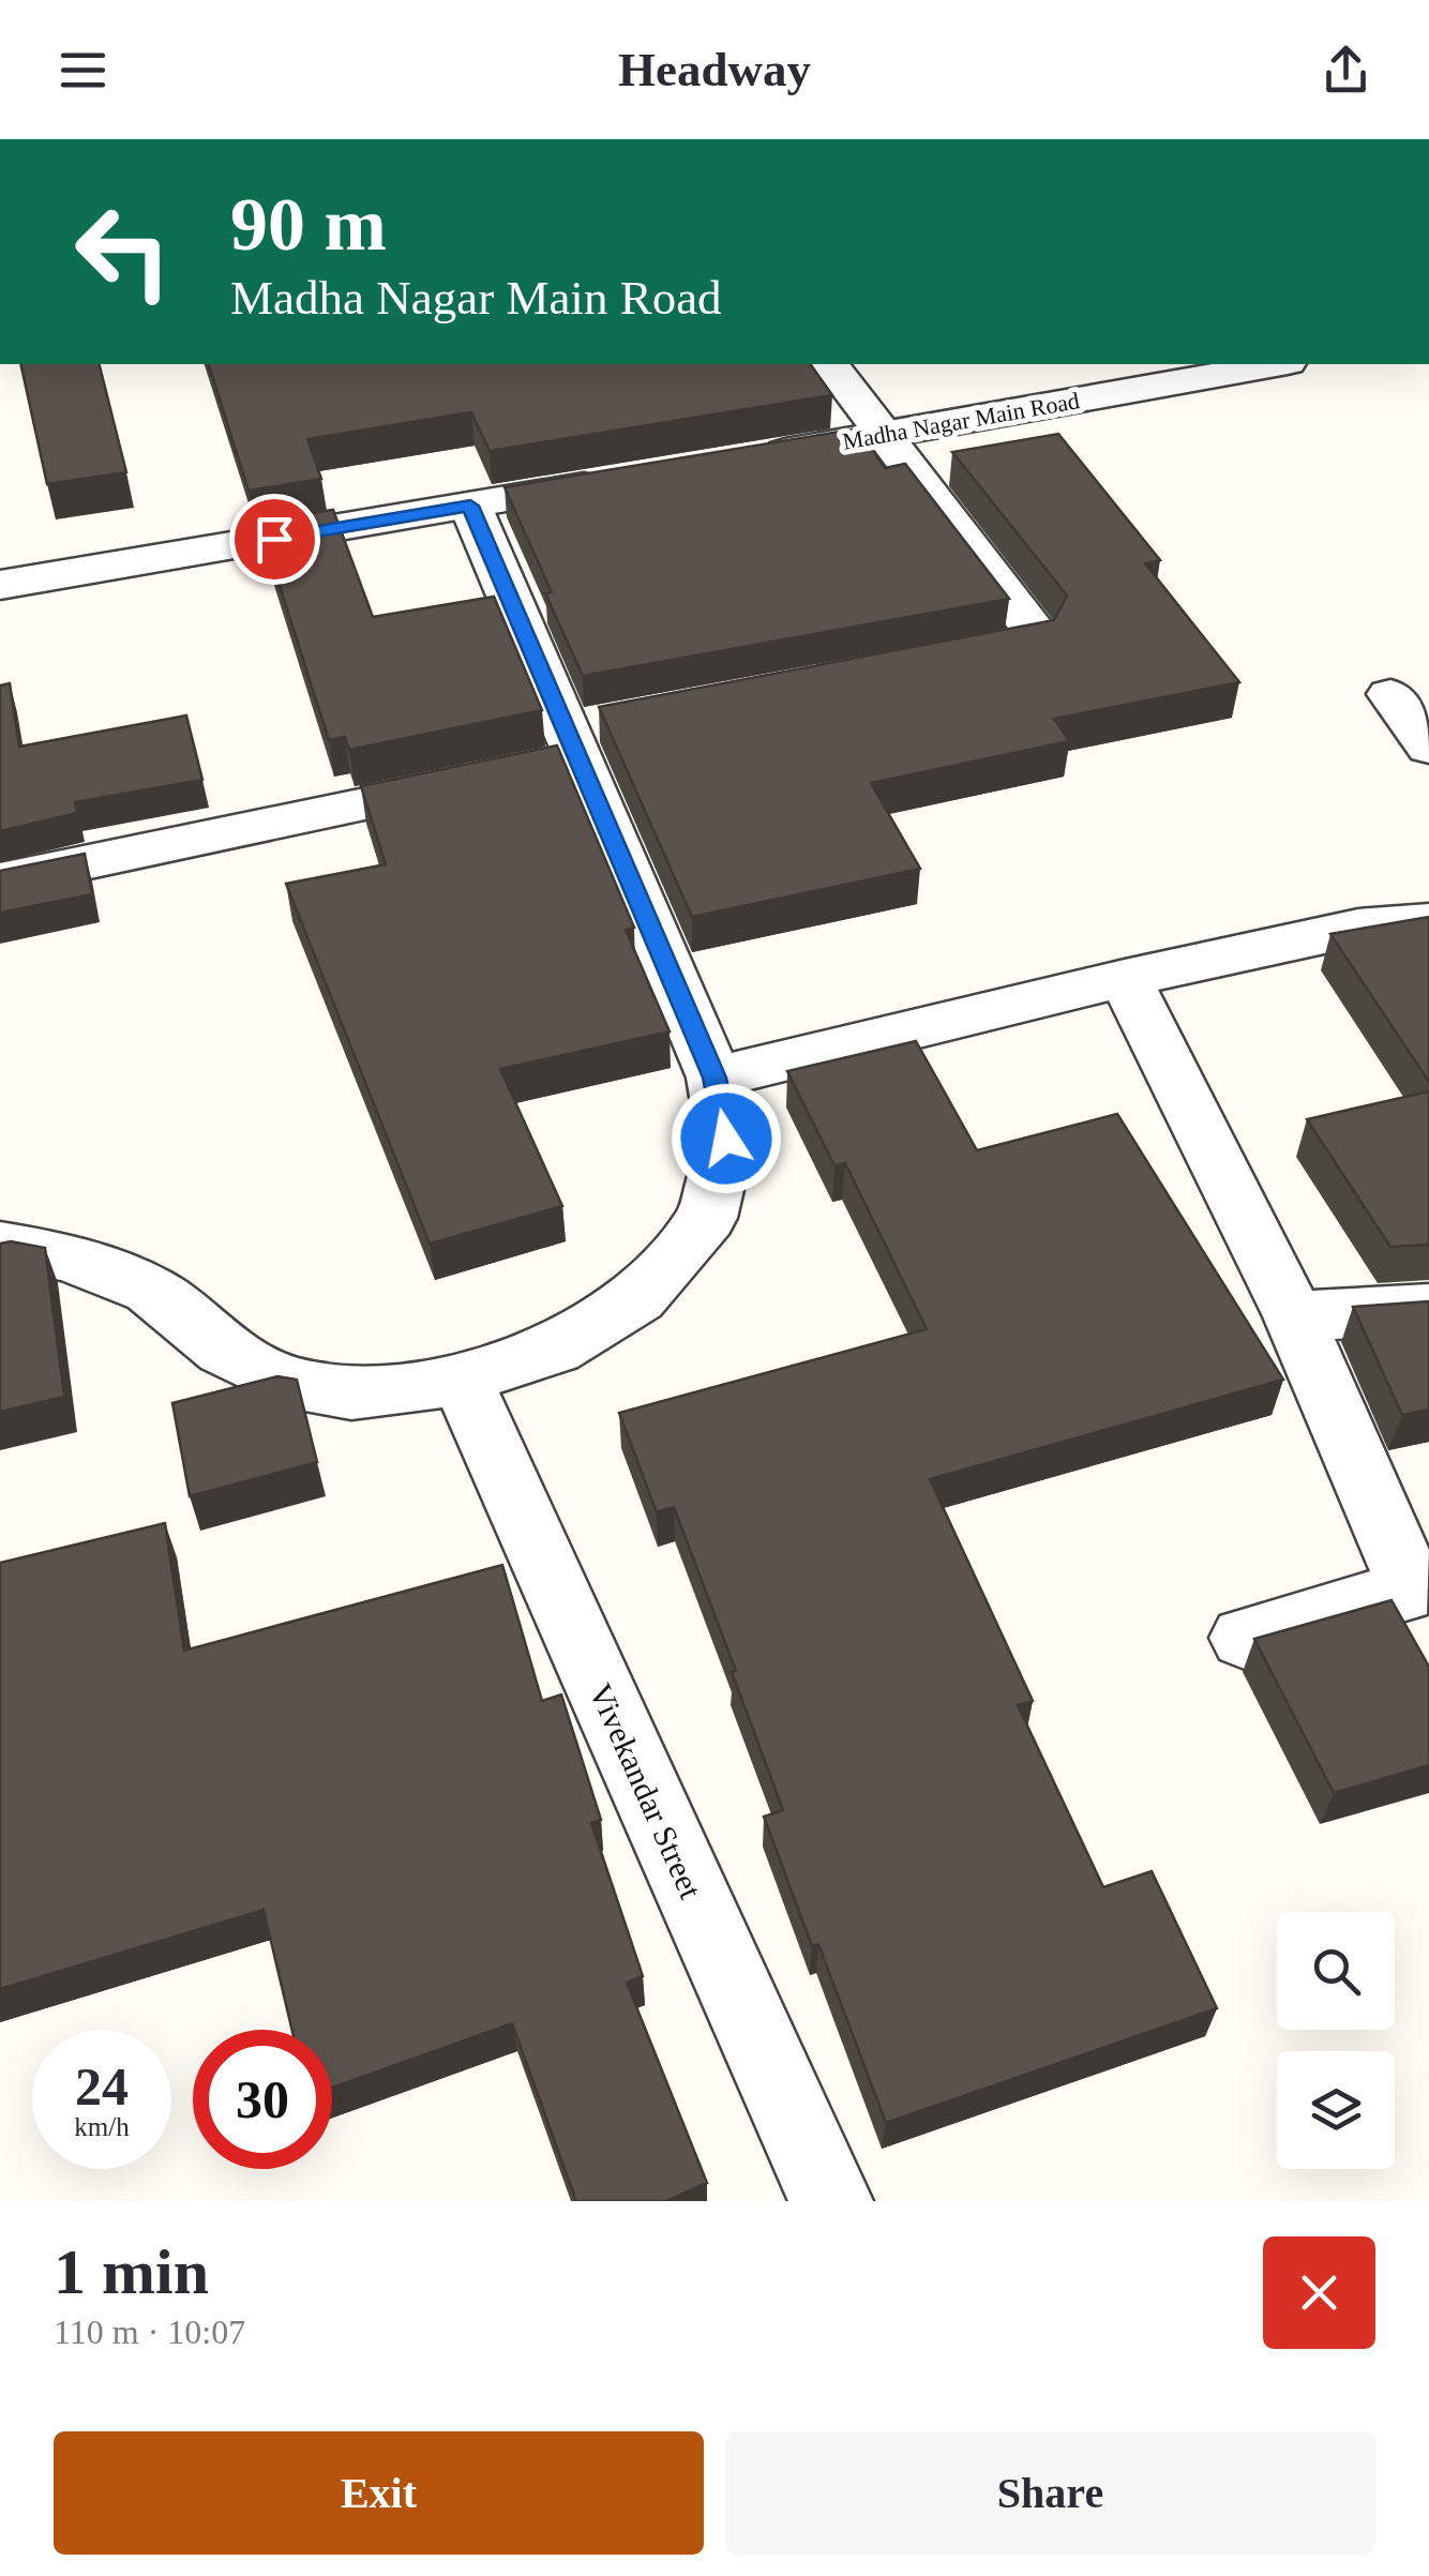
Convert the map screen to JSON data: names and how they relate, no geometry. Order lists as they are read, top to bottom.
{
  "streets": {
    "street": ["Madha Nagar Main Road", "Vivekandar Street"]
  },
  "page": {
    "header": "Headway",
    "turn": ["90 m", "Madha Nagar Main Road"],
    "speed": "24 km/h",
    "limit": "30",
    "heading": ["1 min", "110 m · 10:07"],
    "buttons": ["Exit", "Share"]
  }
}
